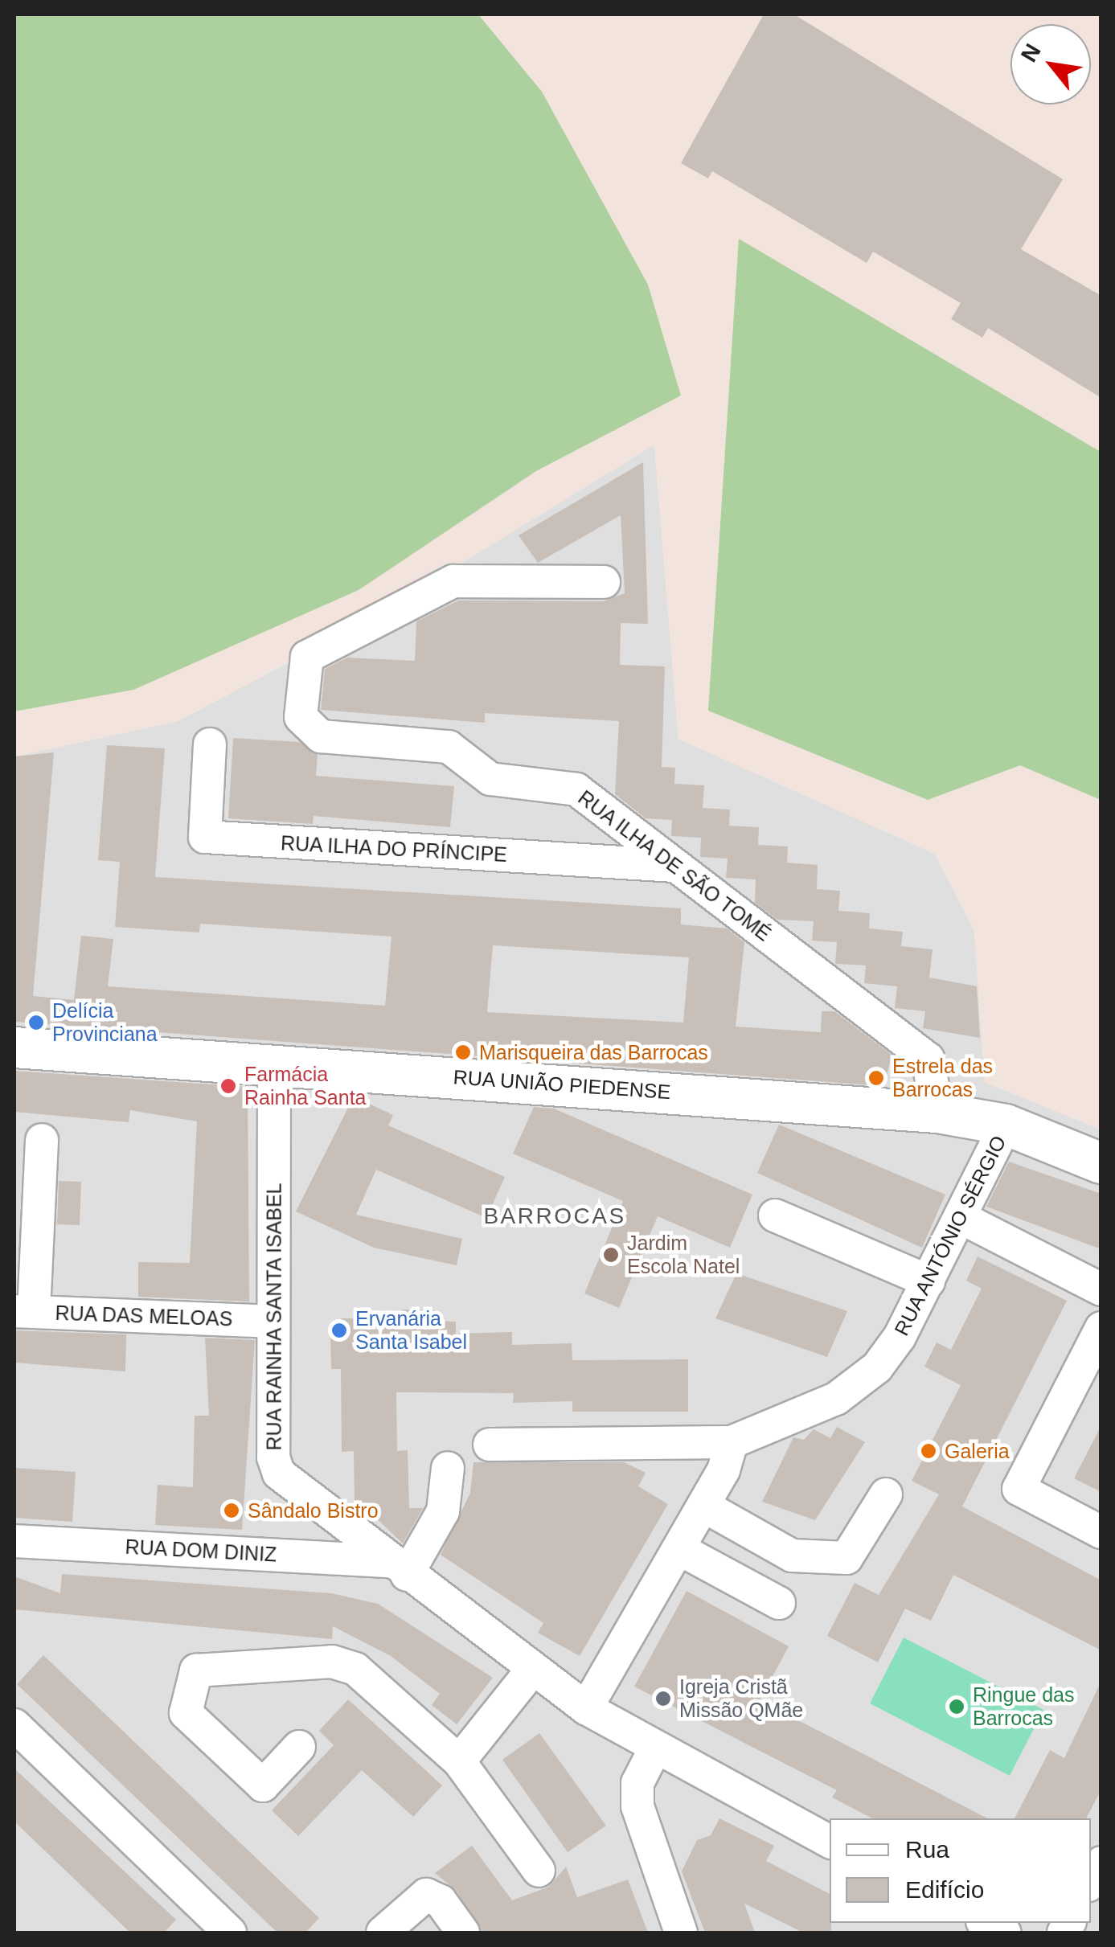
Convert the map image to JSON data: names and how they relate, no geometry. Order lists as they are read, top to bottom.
{
  "streets": {
    "street": [
      "RUA ILHA DO PRÍNCIPE",
      "RUA ILHA DE SÃO TOMÉ",
      "RUA UNIÃO PIEDENSE",
      "RUA ANTÓNIO SÉRGIO",
      "RUA DAS MELOAS",
      "RUA RAINHA SANTA ISABEL",
      "RUA DOM DINIZ"
    ]
  },
  "crossings": [
    ["RUA ILHA DO PRÍNCIPE", "RUA ILHA DE SÃO TOMÉ"],
    ["RUA ILHA DE SÃO TOMÉ", "RUA UNIÃO PIEDENSE"],
    ["RUA UNIÃO PIEDENSE", "RUA ANTÓNIO SÉRGIO"],
    ["RUA UNIÃO PIEDENSE", "RUA RAINHA SANTA ISABEL"],
    ["RUA DAS MELOAS", "RUA RAINHA SANTA ISABEL"],
    ["RUA RAINHA SANTA ISABEL", "RUA DOM DINIZ"]
  ],
  "districts": ["BARROCAS"],
  "places": [
    "Delícia Provinciana",
    "Marisqueira das Barrocas",
    "Estrela das Barrocas",
    "Farmácia Rainha Santa",
    "Jardim Escola Natel",
    "Ervanária Santa Isabel",
    "Galeria",
    "Sândalo Bistro",
    "Igreja Cristã Missão QMãe",
    "Ringue das Barrocas"
  ],
  "legend": ["Rua", "Edifício"],
  "north": "top left"
}
